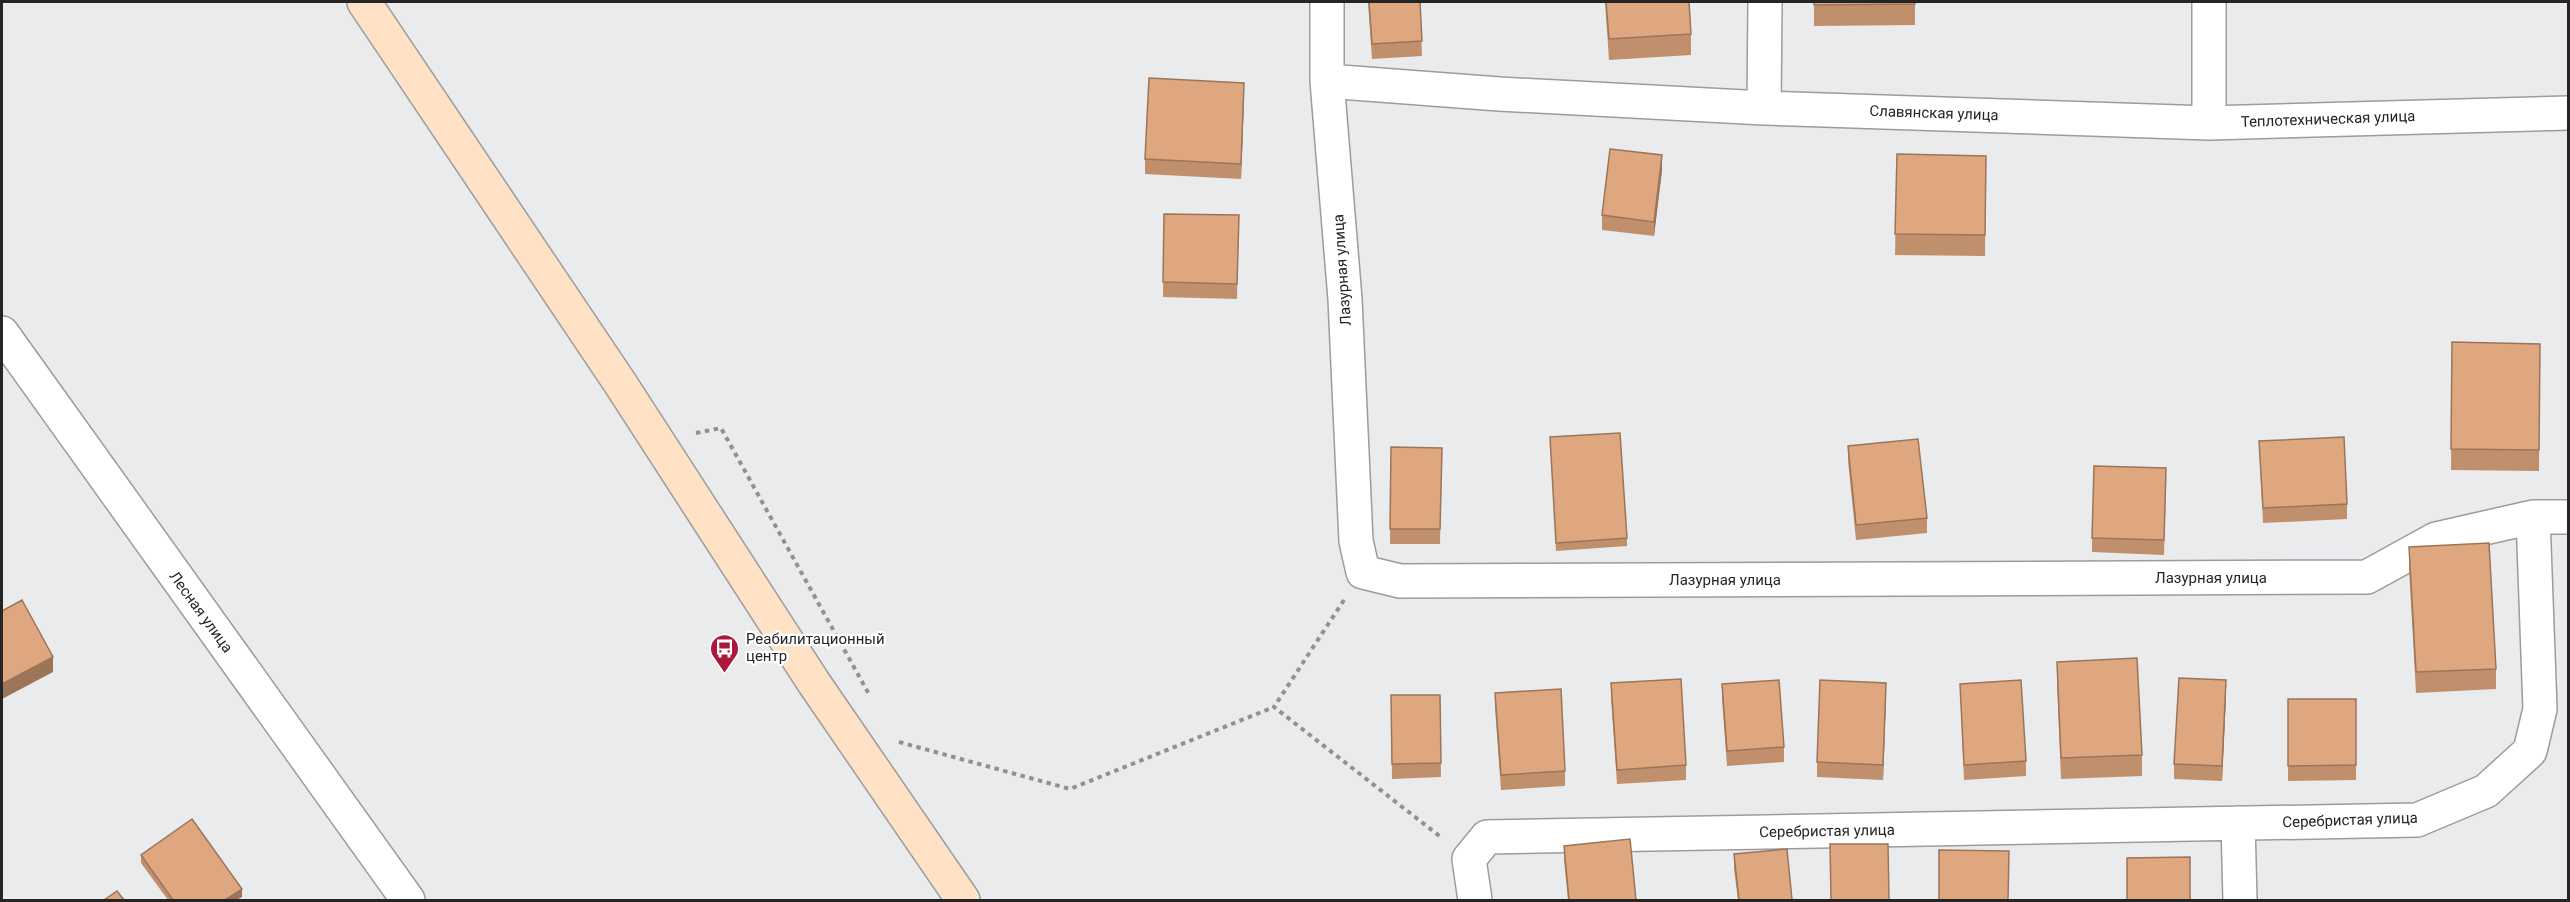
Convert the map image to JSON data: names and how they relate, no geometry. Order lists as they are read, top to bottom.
{
  "streets": {
    "street": [
      "Славянская улица",
      "Теплотехническая улица",
      "Лазурная улица",
      "Лесная улица",
      "Серебристая улица"
    ]
  },
  "crossings": [
    ["Славянская улица", "Теплотехническая улица"],
    ["Лазурная улица", "Серебристая улица"]
  ],
  "places": {
    "bus stop": ["Реабилитационный центр"]
  }
}
